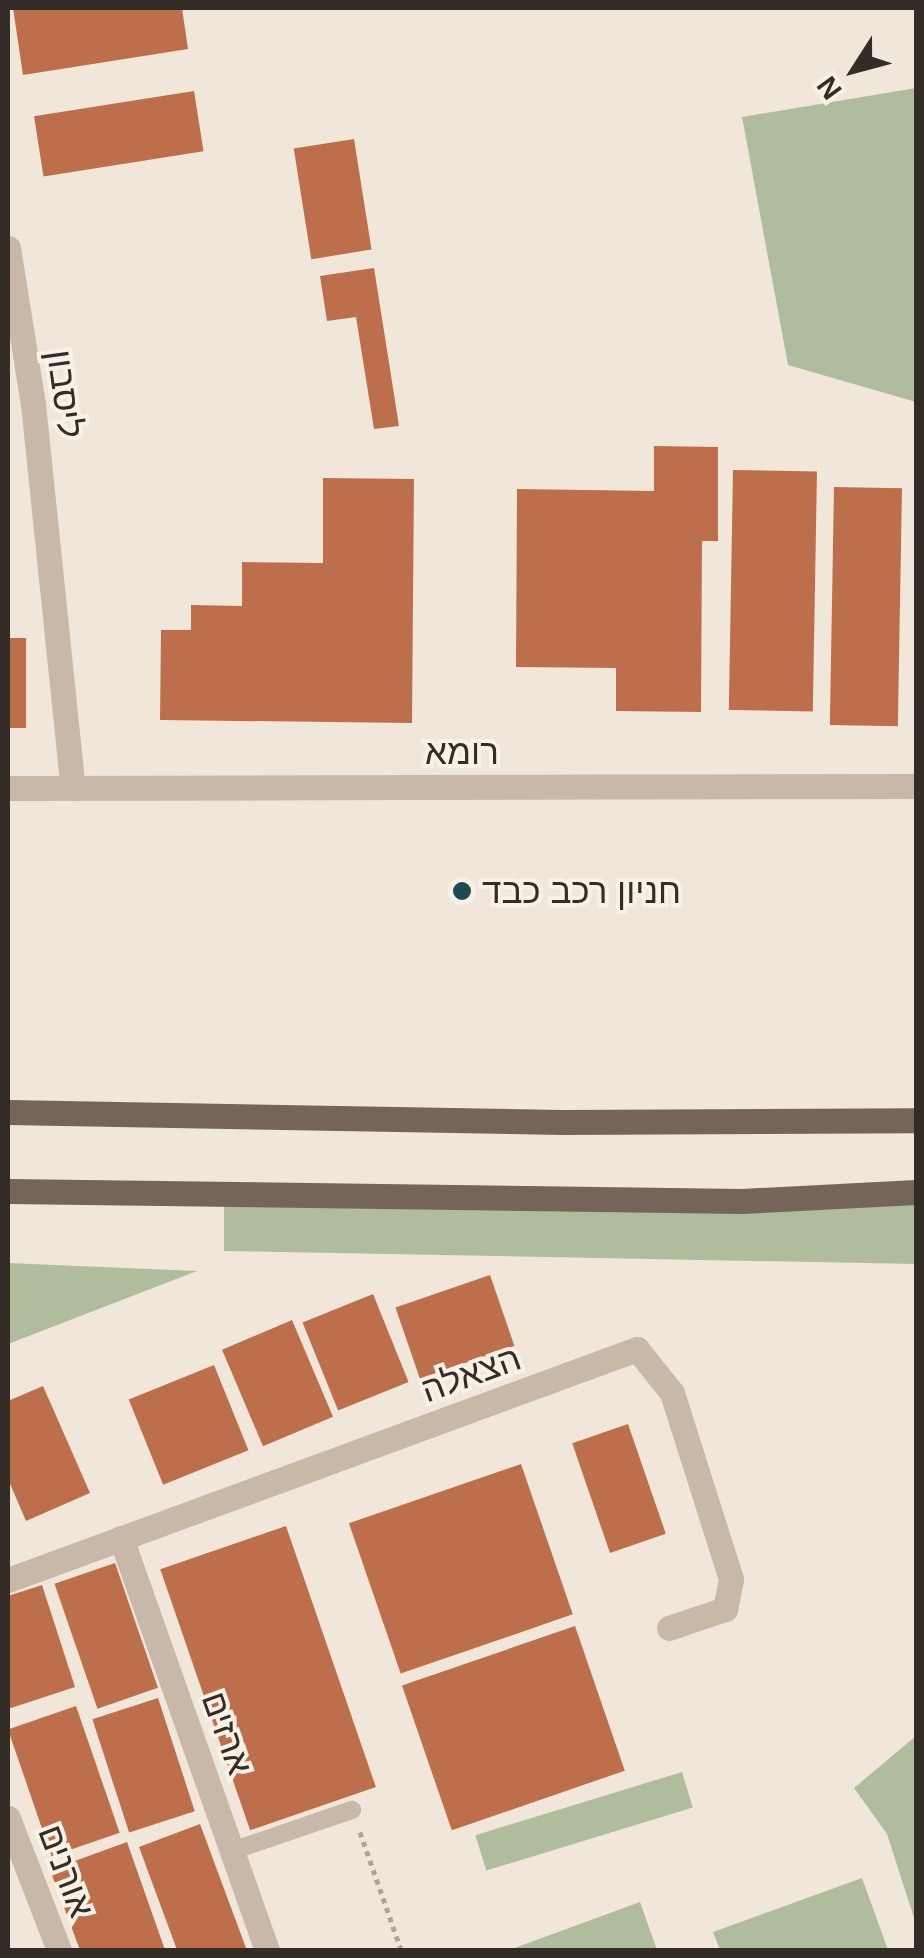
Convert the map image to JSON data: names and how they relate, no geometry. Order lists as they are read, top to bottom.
{
  "streets": {
    "street": [
      "ליסבון",
      "רומא",
      "הצאלה",
      "ארזים",
      "אורנים"
    ]
  },
  "crossings": [
    ["ליסבון", "רומא"],
    ["הצאלה", "ארזים"]
  ],
  "places": ["חניון רכב כבד"],
  "north": "bottom left"
}
